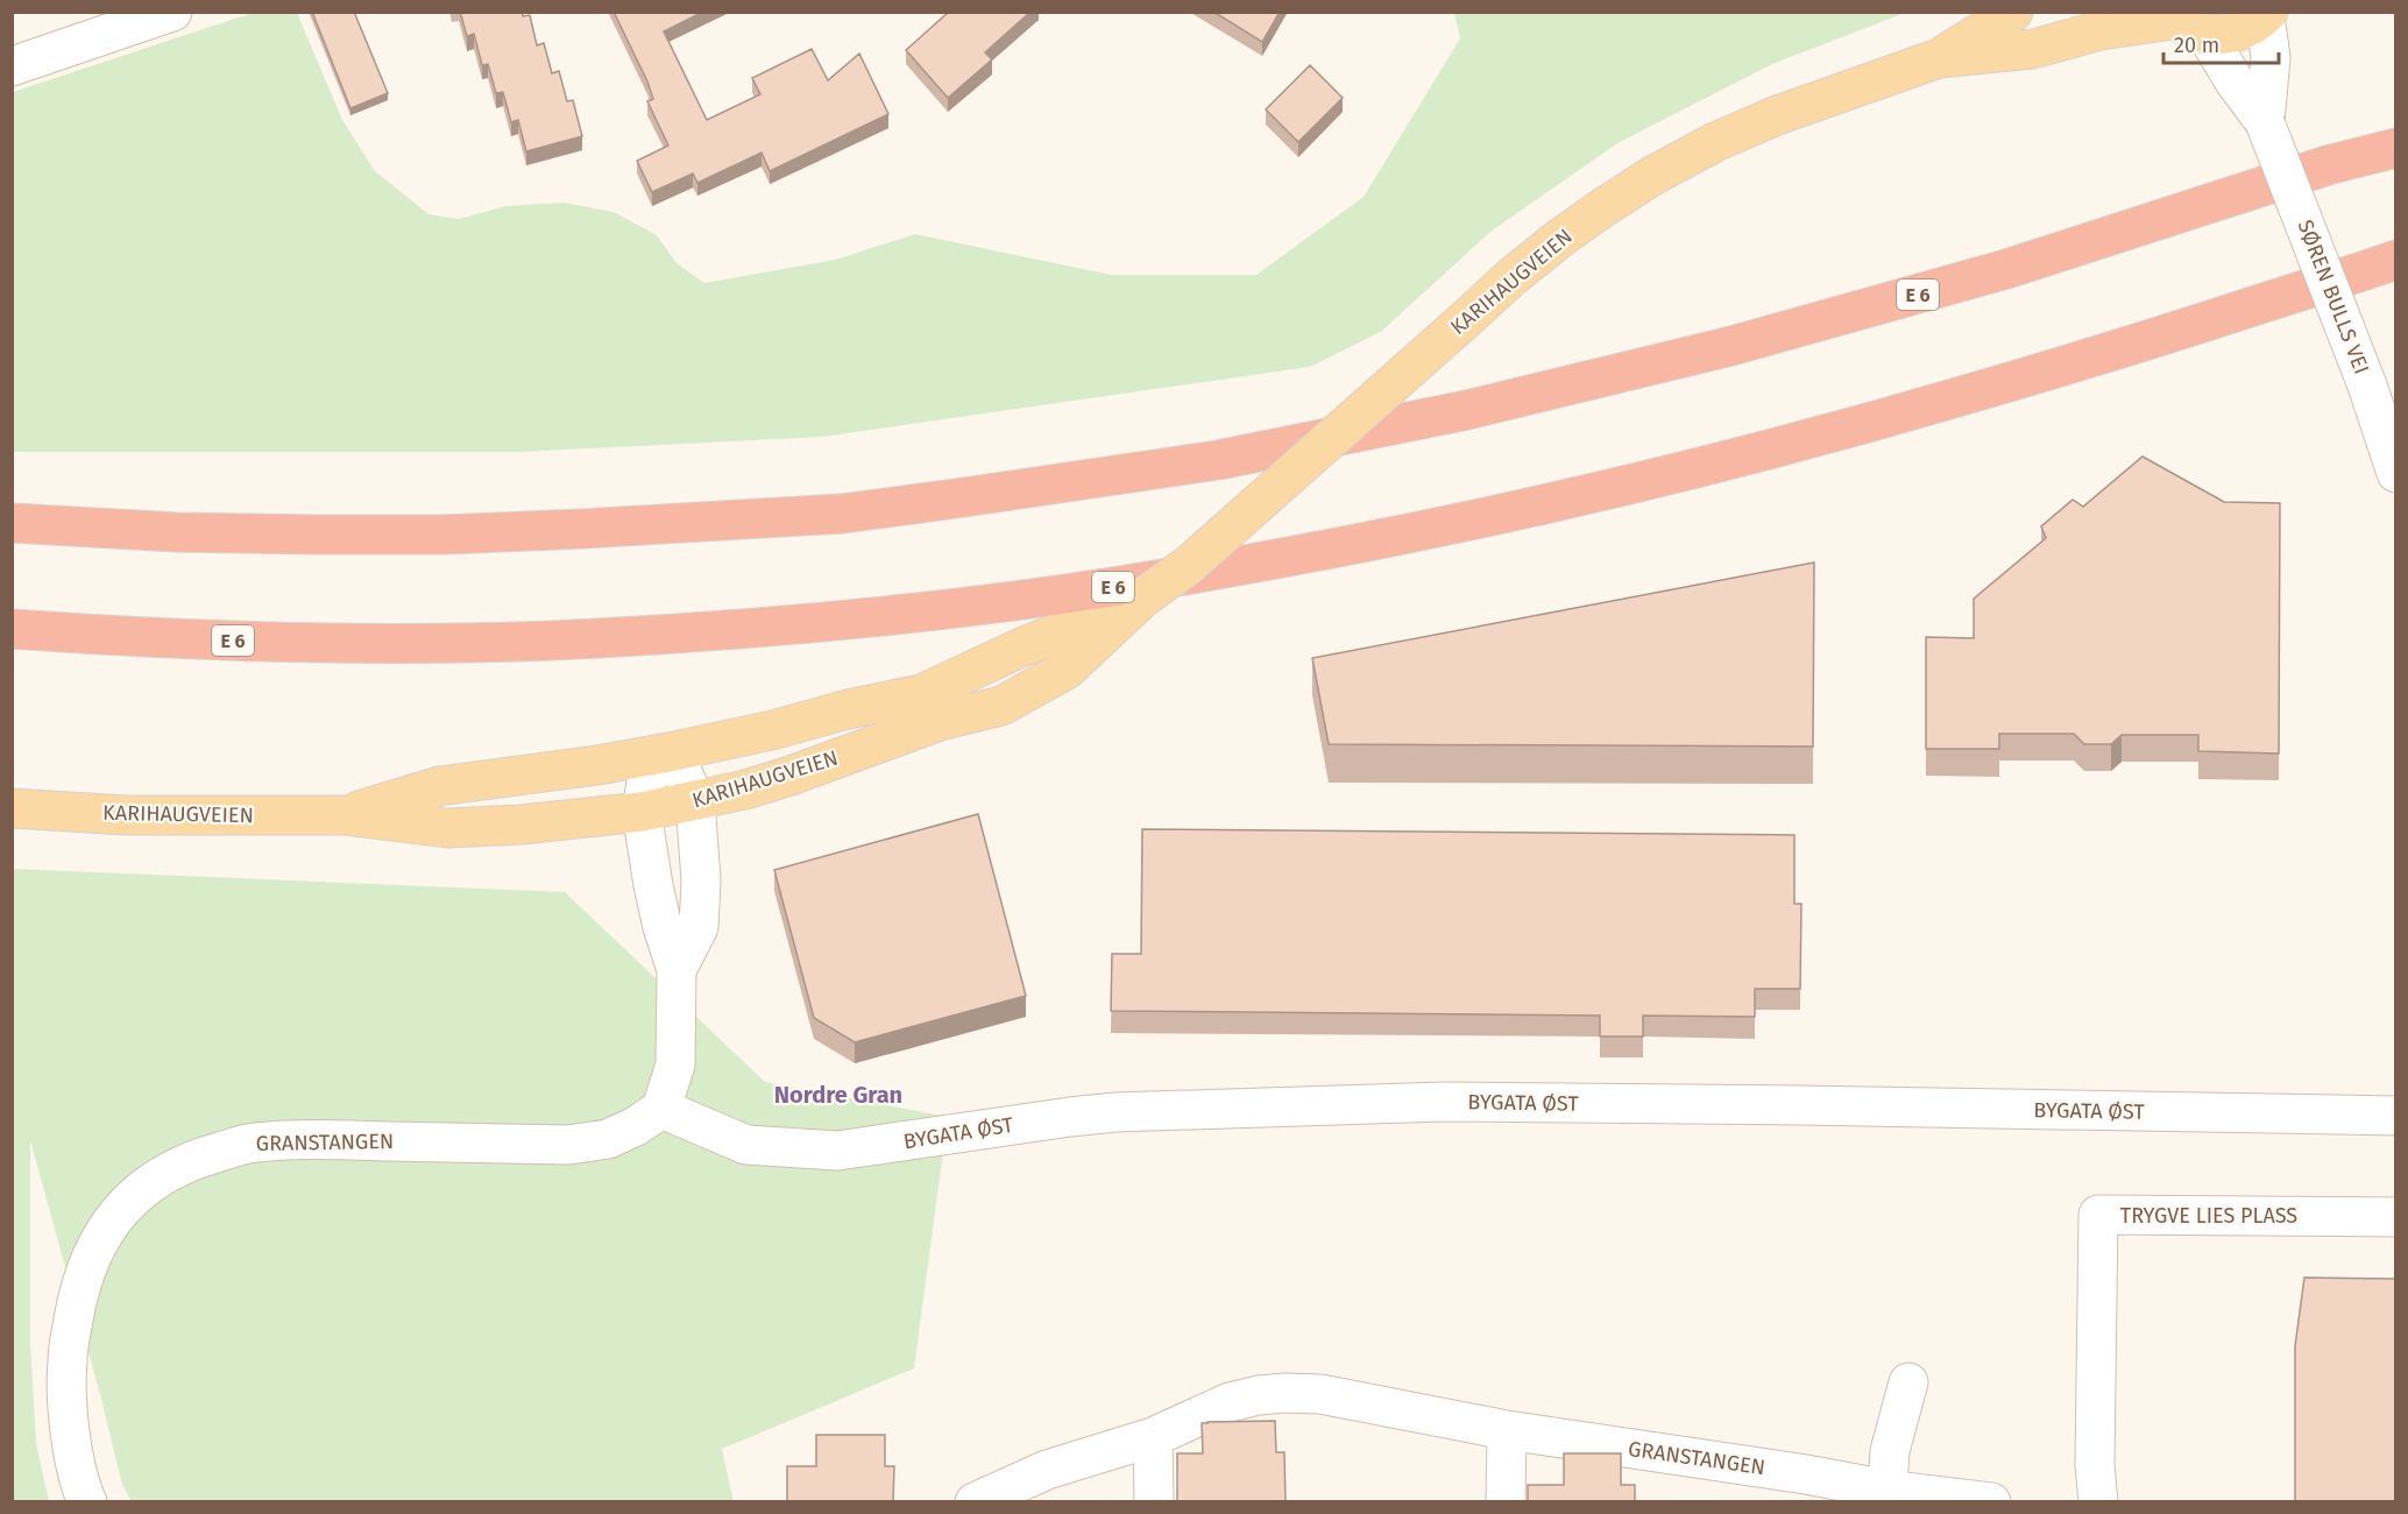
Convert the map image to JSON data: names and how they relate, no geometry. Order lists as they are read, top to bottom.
{
  "streets": {
    "highway": ["E 6"],
    "main road": ["KARIHAUGVEIEN"],
    "street": [
      "SØREN BULLS VEI",
      "BYGATA ØST",
      "GRANSTANGEN",
      "TRYGVE LIES PLASS"
    ]
  },
  "crossings": [
    ["KARIHAUGVEIEN", "SØREN BULLS VEI"],
    ["BYGATA ØST", "GRANSTANGEN"]
  ],
  "districts": ["Nordre Gran"],
  "scale_bar": "20 m"
}
